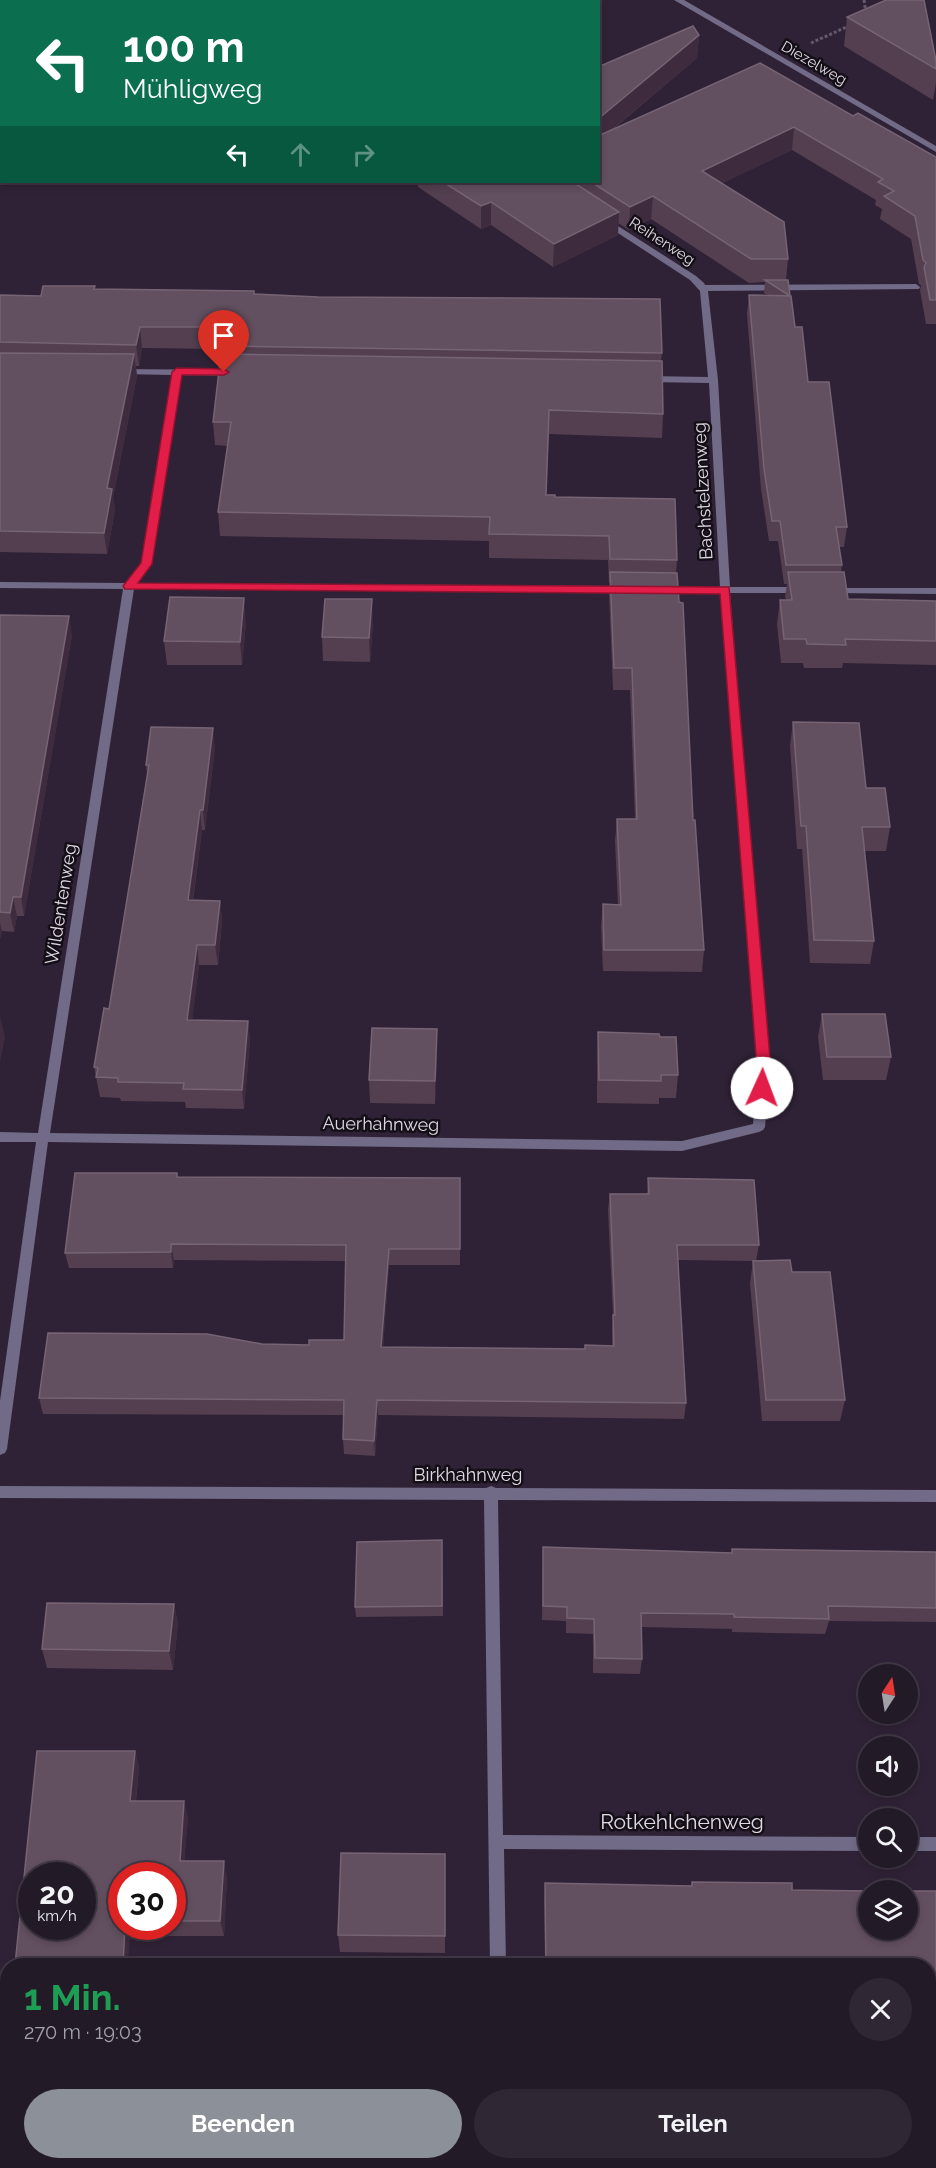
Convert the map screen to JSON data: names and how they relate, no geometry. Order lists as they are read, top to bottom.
{
  "streets": {
    "street": [
      "Diezelweg",
      "Reiherweg",
      "Bachstelzenweg",
      "Wildentenweg",
      "Auerhahnweg",
      "Birkhahnweg",
      "Rotkehlchenweg"
    ]
  },
  "crossings": [
    ["Reiherweg", "Bachstelzenweg"],
    ["Bachstelzenweg", "Auerhahnweg"],
    ["Wildentenweg", "Auerhahnweg"]
  ],
  "north": "top",
  "page": {
    "turn": ["100 m", "Mühligweg"],
    "speed": "20 km/h",
    "limit": "30",
    "heading": ["1 Min.", "270 m · 19:03"],
    "buttons": ["Beenden", "Teilen"]
  }
}
